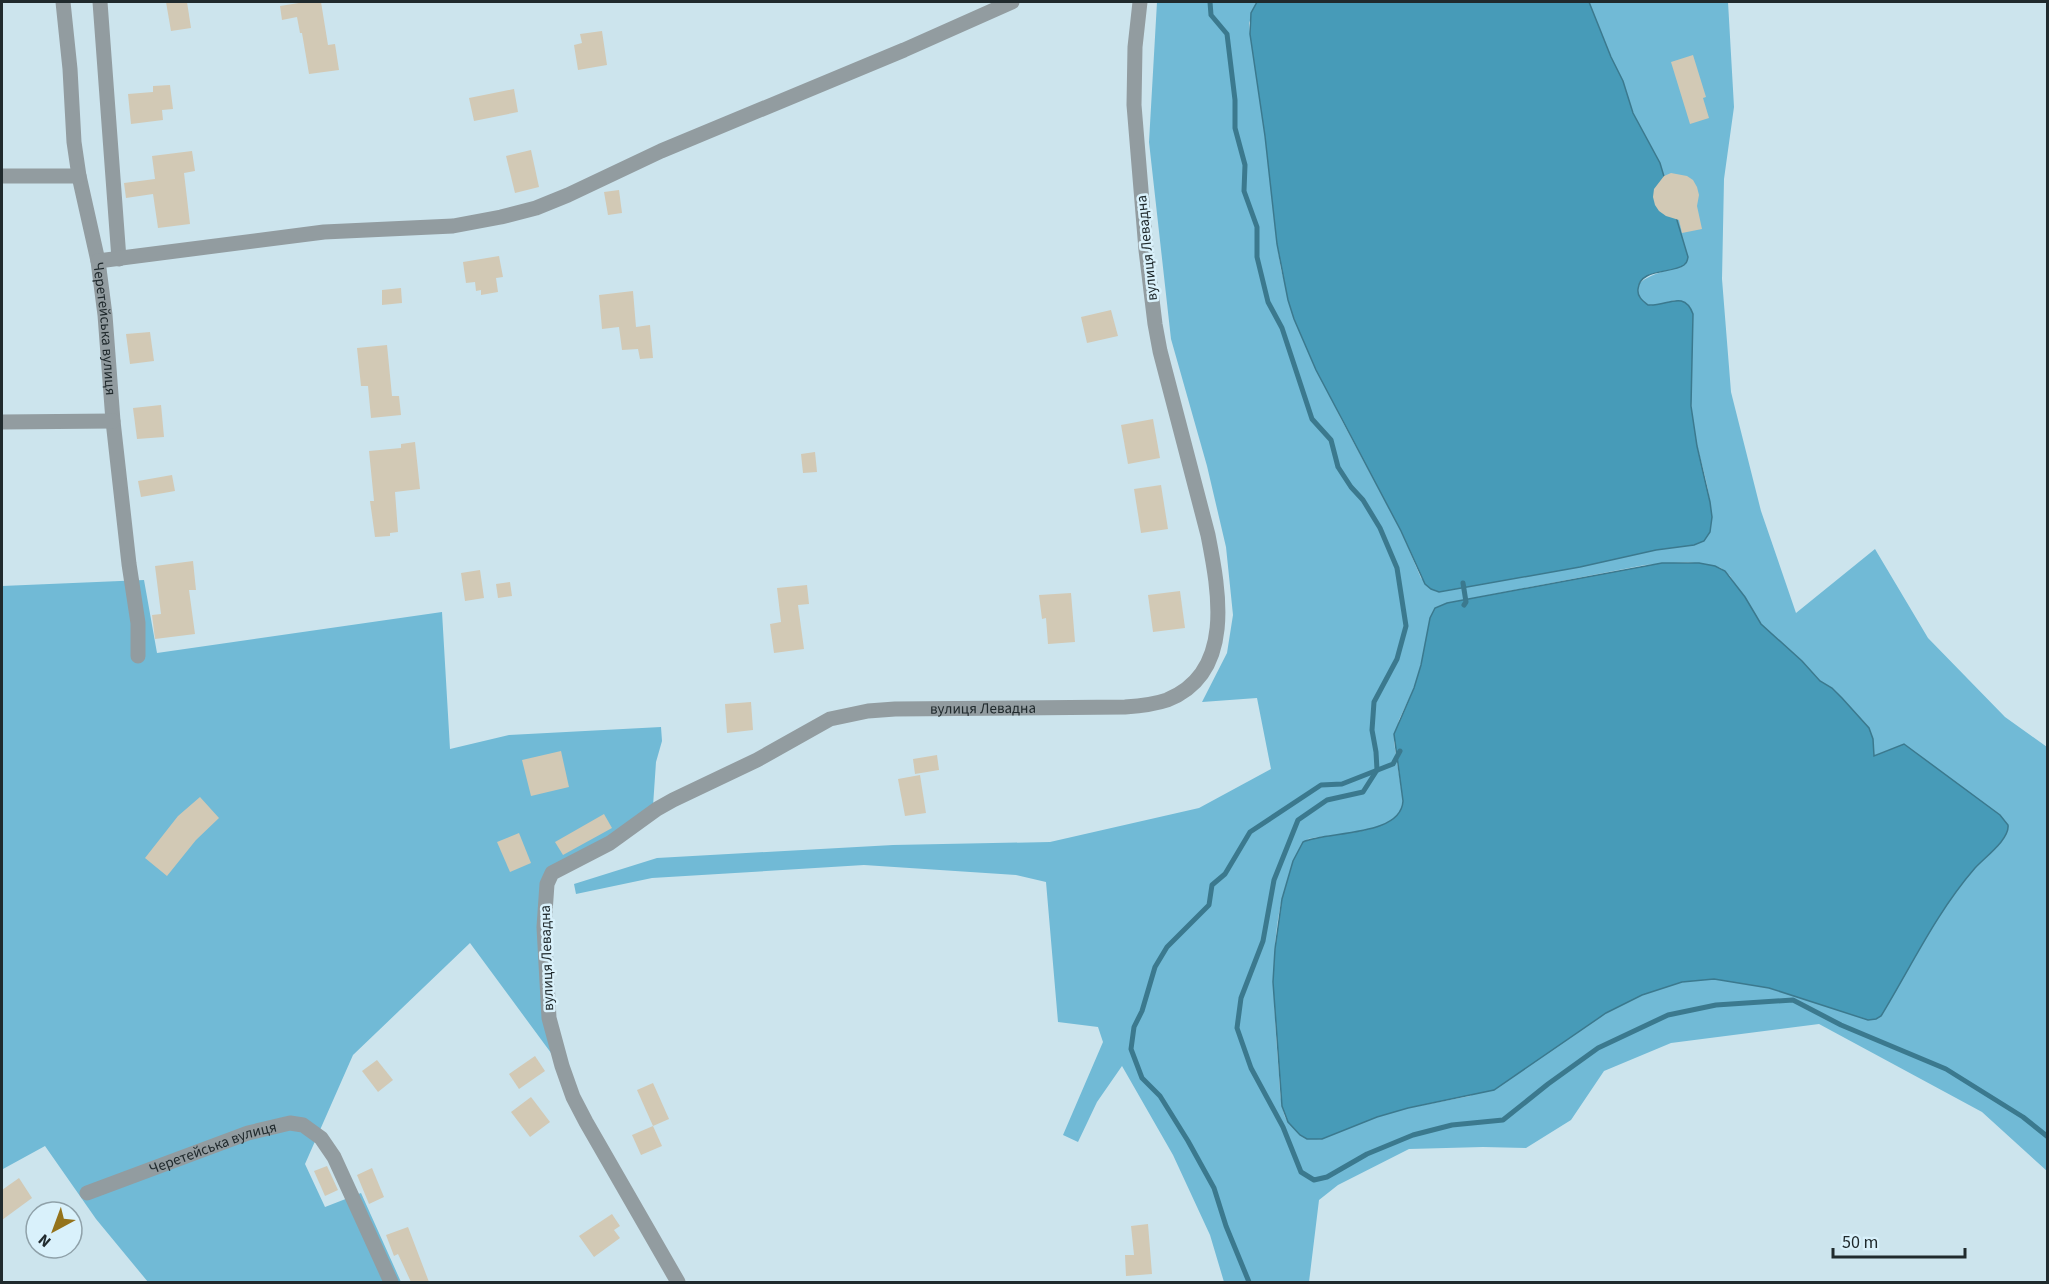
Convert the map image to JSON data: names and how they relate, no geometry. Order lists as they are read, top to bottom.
{
  "streets": {
    "street": ["вулиця Левадна", "Черетейська вулиця"]
  },
  "scale_bar": "50 m",
  "north": "bottom left"
}
